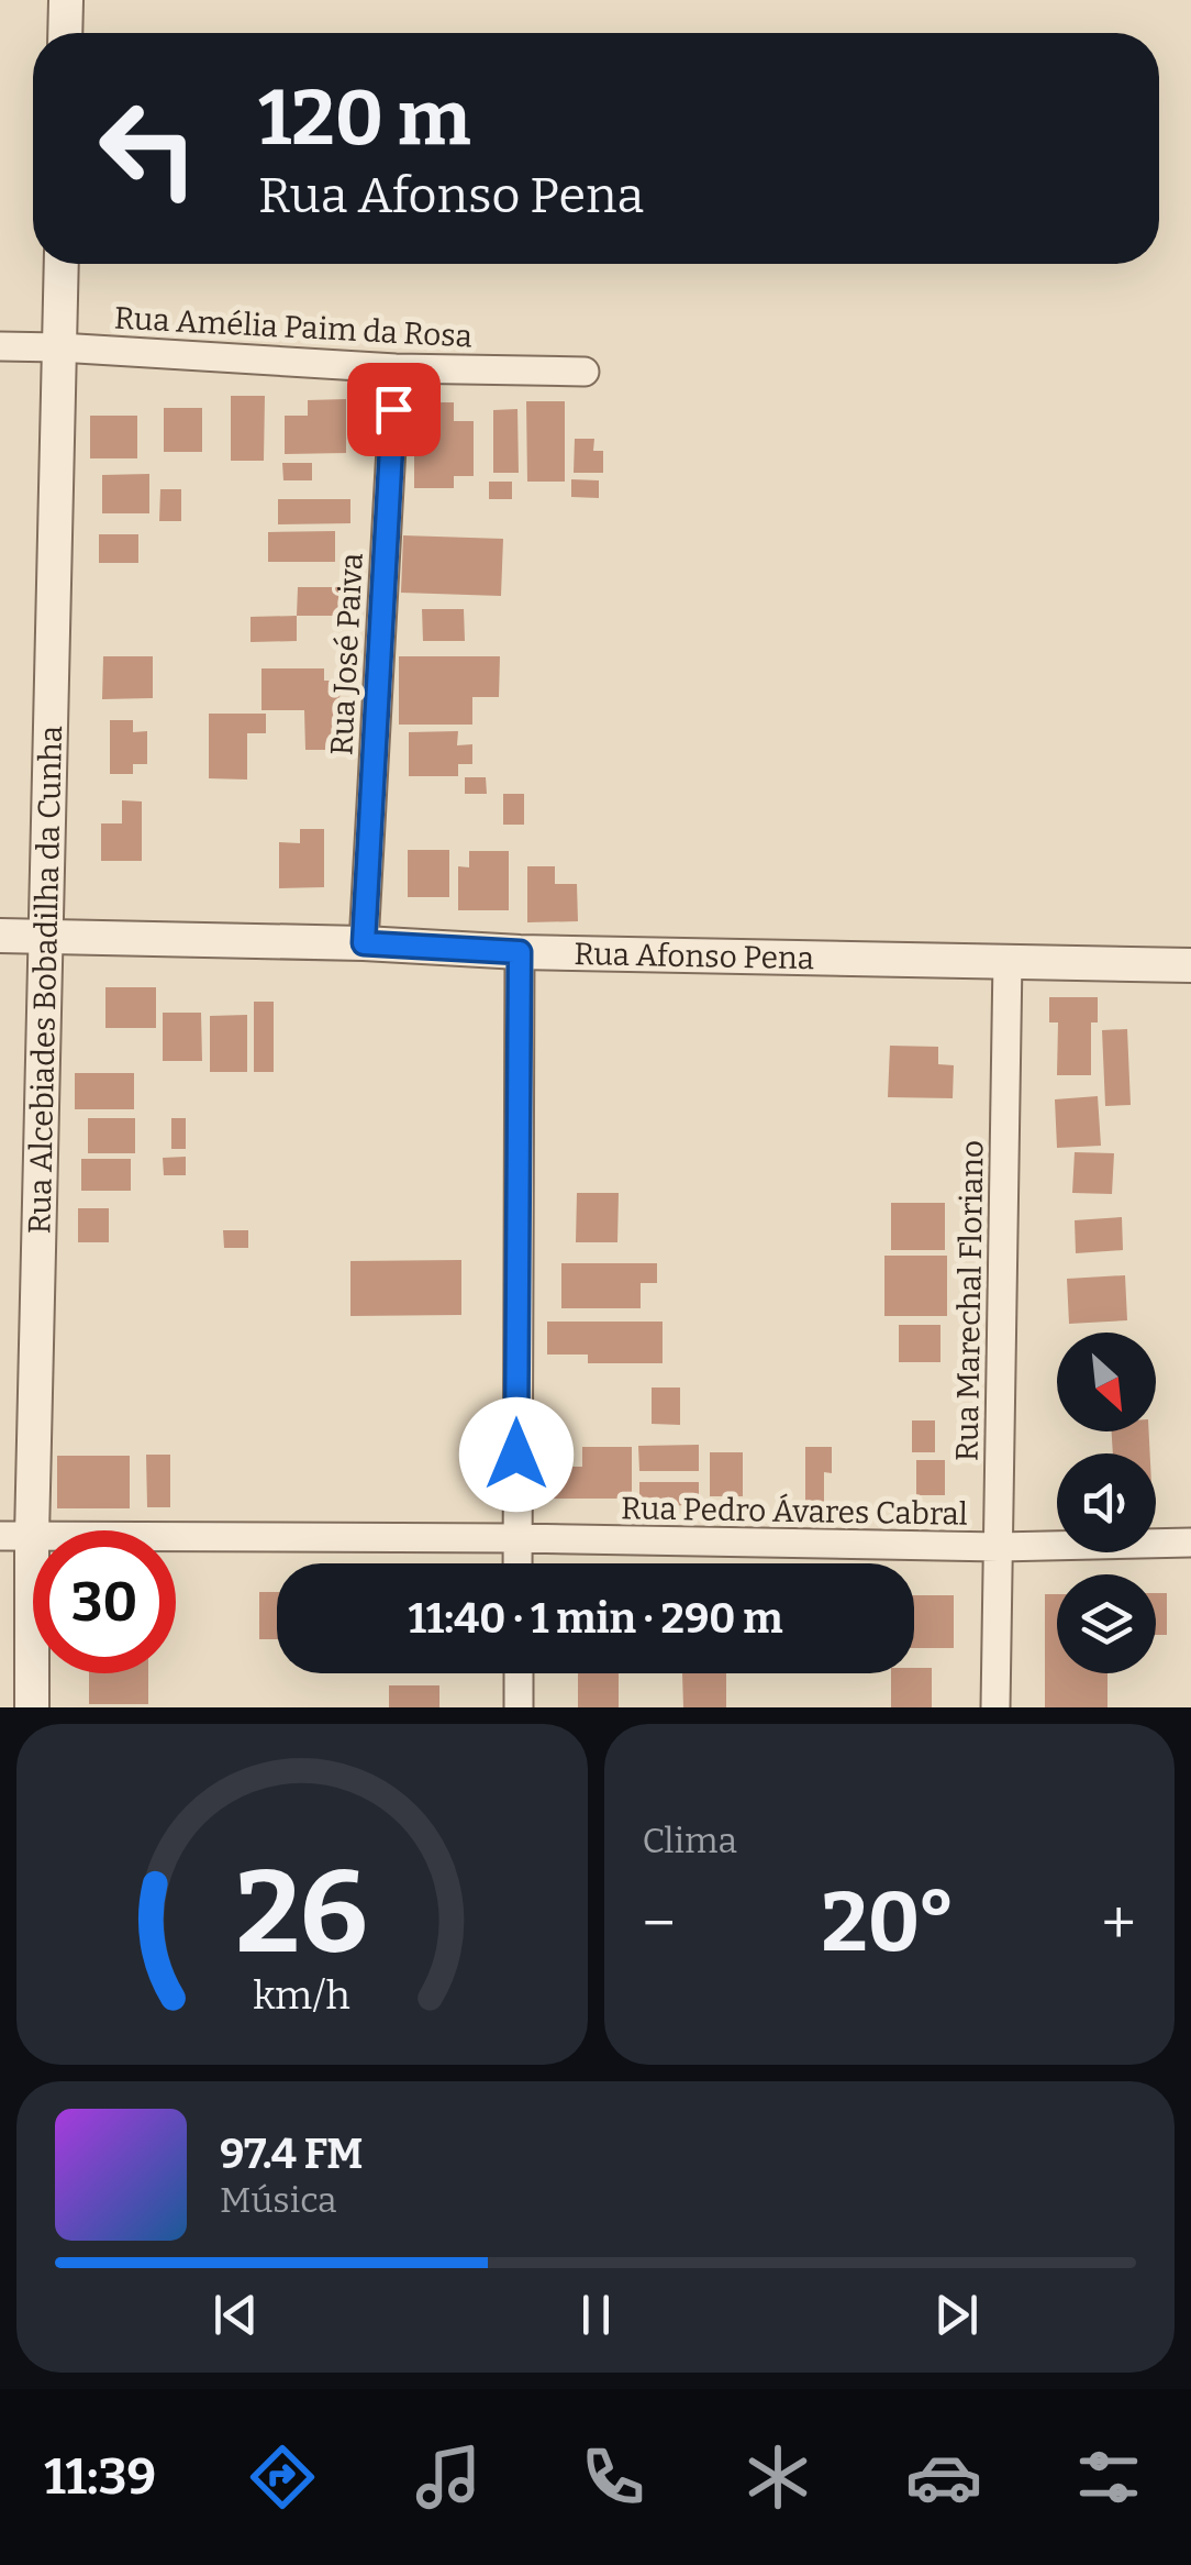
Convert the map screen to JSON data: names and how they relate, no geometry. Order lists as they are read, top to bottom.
{
  "streets": {
    "street": [
      "Rua Amélia Paim da Rosa",
      "Rua José Paiva",
      "Rua Afonso Pena",
      "Rua Alcebiades Bobadilha da Cunha",
      "Rua Marechal Floriano",
      "Rua Pedro Ávares Cabral"
    ]
  },
  "crossings": [
    ["Rua Amélia Paim da Rosa", "Rua José Paiva"],
    ["Rua Amélia Paim da Rosa", "Rua Alcebiades Bobadilha da Cunha"],
    ["Rua José Paiva", "Rua Afonso Pena"],
    ["Rua Afonso Pena", "Rua Alcebiades Bobadilha da Cunha"],
    ["Rua Afonso Pena", "Rua Marechal Floriano"],
    ["Rua Alcebiades Bobadilha da Cunha", "Rua Pedro Ávares Cabral"],
    ["Rua Marechal Floriano", "Rua Pedro Ávares Cabral"]
  ],
  "north": "bottom right",
  "page": {
    "turn": ["120 m", "Rua Afonso Pena"],
    "limit": "30",
    "trip": "11:40 · 1 min · 290 m",
    "tile": "Clima",
    "heat": ["−", "20°", "+"],
    "song": ["97.4 FM", "Música"],
    "tabs": "11:39",
    "gauge": ["26", "km/h"]
  }
}
